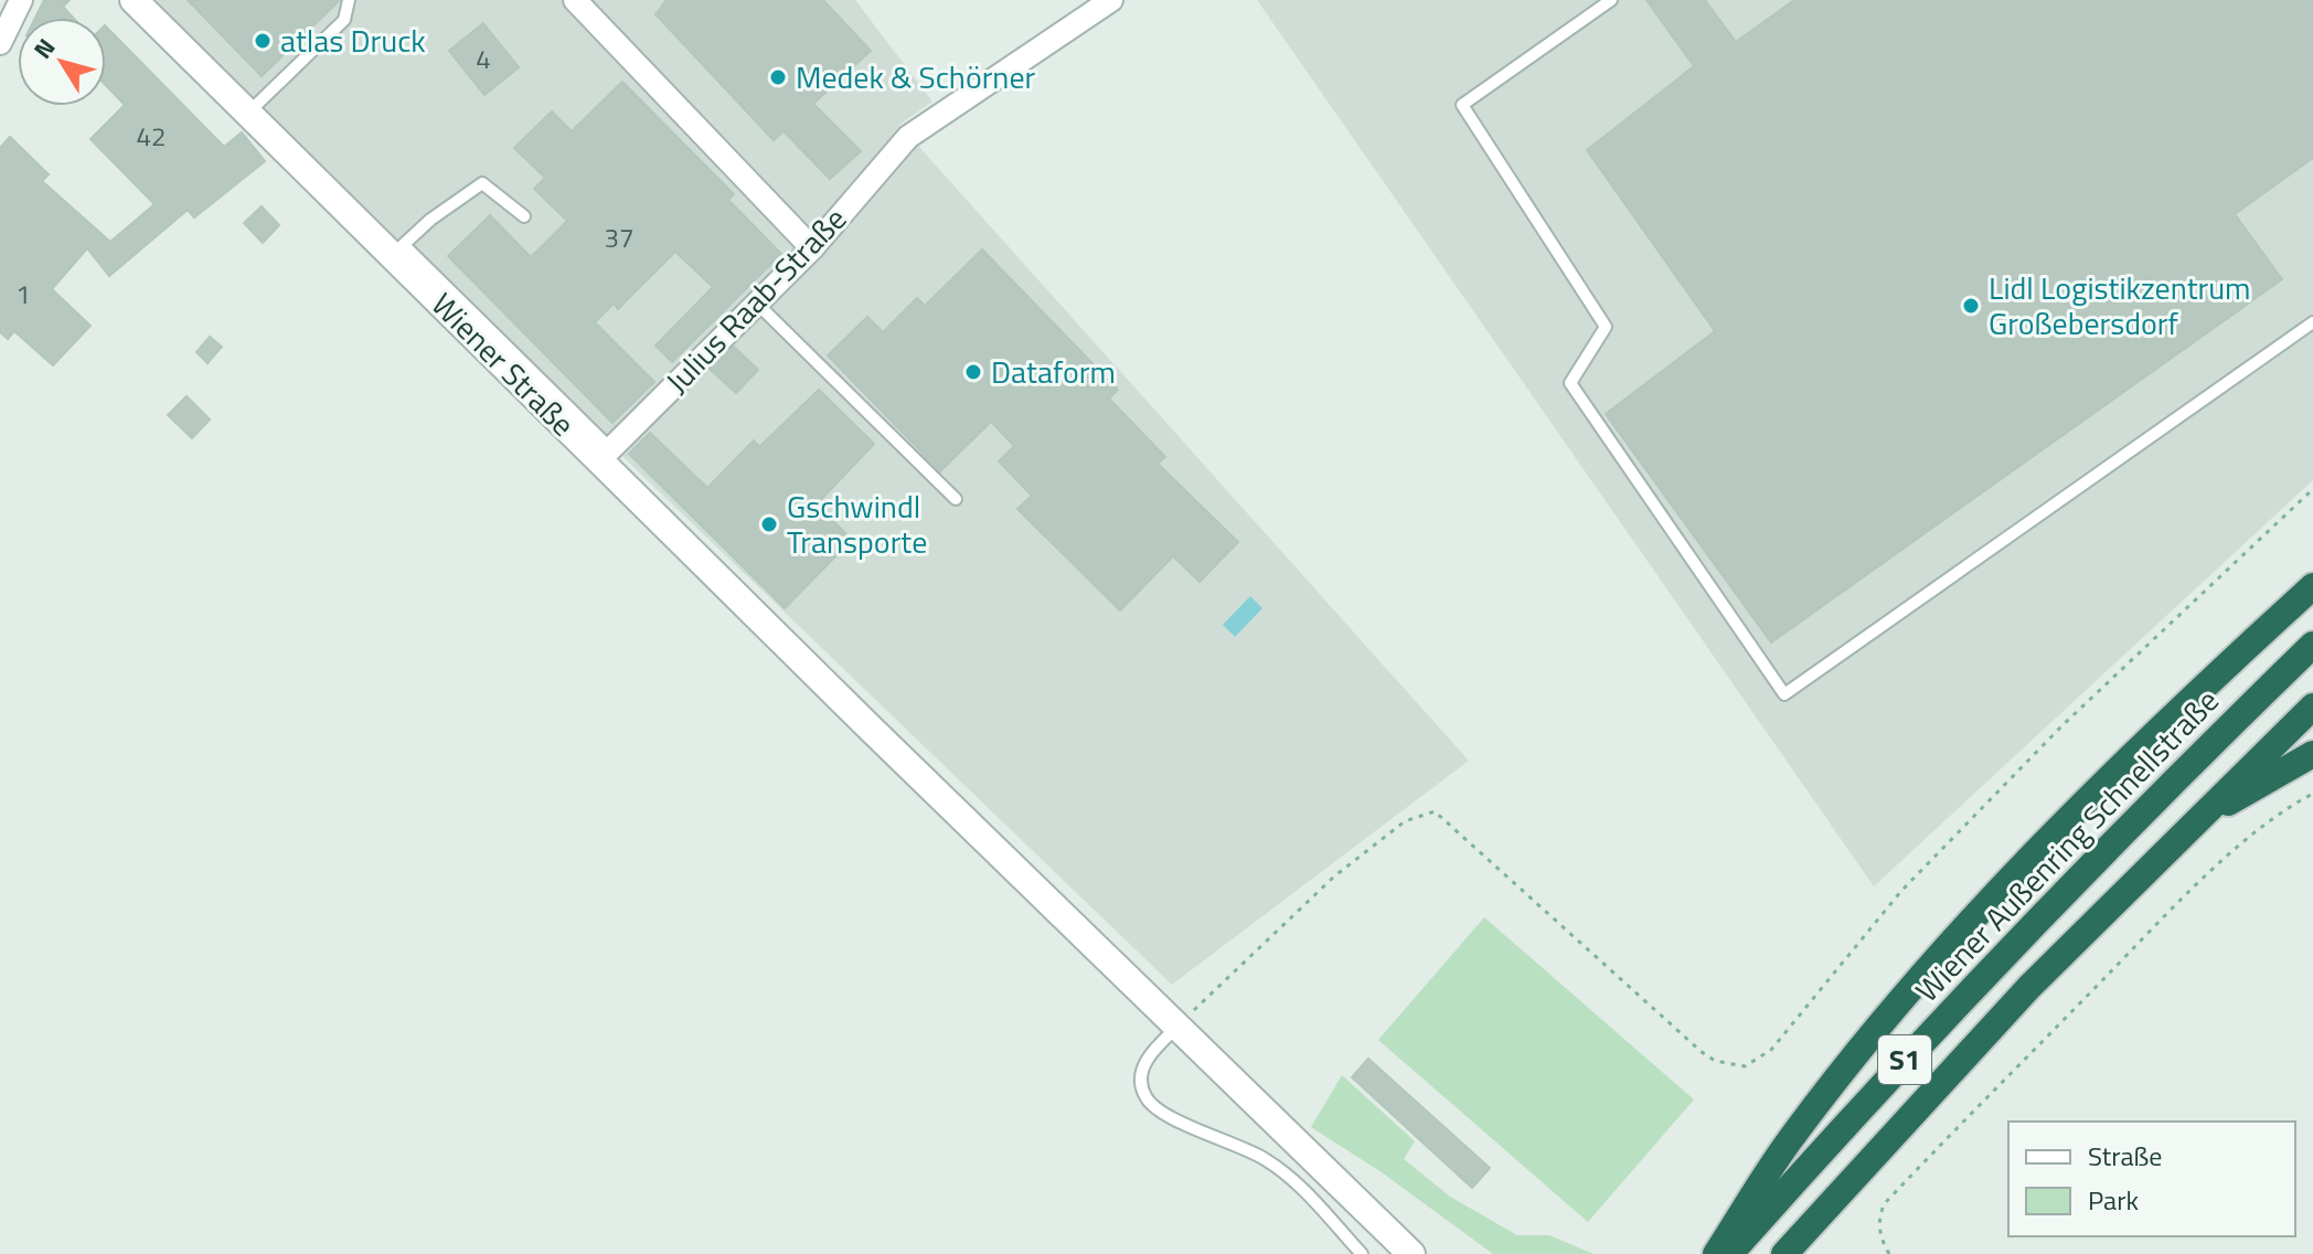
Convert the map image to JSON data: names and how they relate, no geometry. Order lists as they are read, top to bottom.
{
  "streets": {
    "highway": ["Wiener Außenring Schnellstraße", "S1"],
    "street": ["Julius Raab-Straße", "Wiener Straße"]
  },
  "crossings": [
    ["Julius Raab-Straße", "Wiener Straße"]
  ],
  "places": [
    "atlas Druck",
    "Medek & Schörner",
    "Lidl Logistikzentrum Großebersdorf",
    "Dataform",
    "Gschwindl Transporte"
  ],
  "house_numbers": [
    "4",
    "42",
    "37",
    "1"
  ],
  "legend": ["Straße", "Park"],
  "north": "top left"
}
